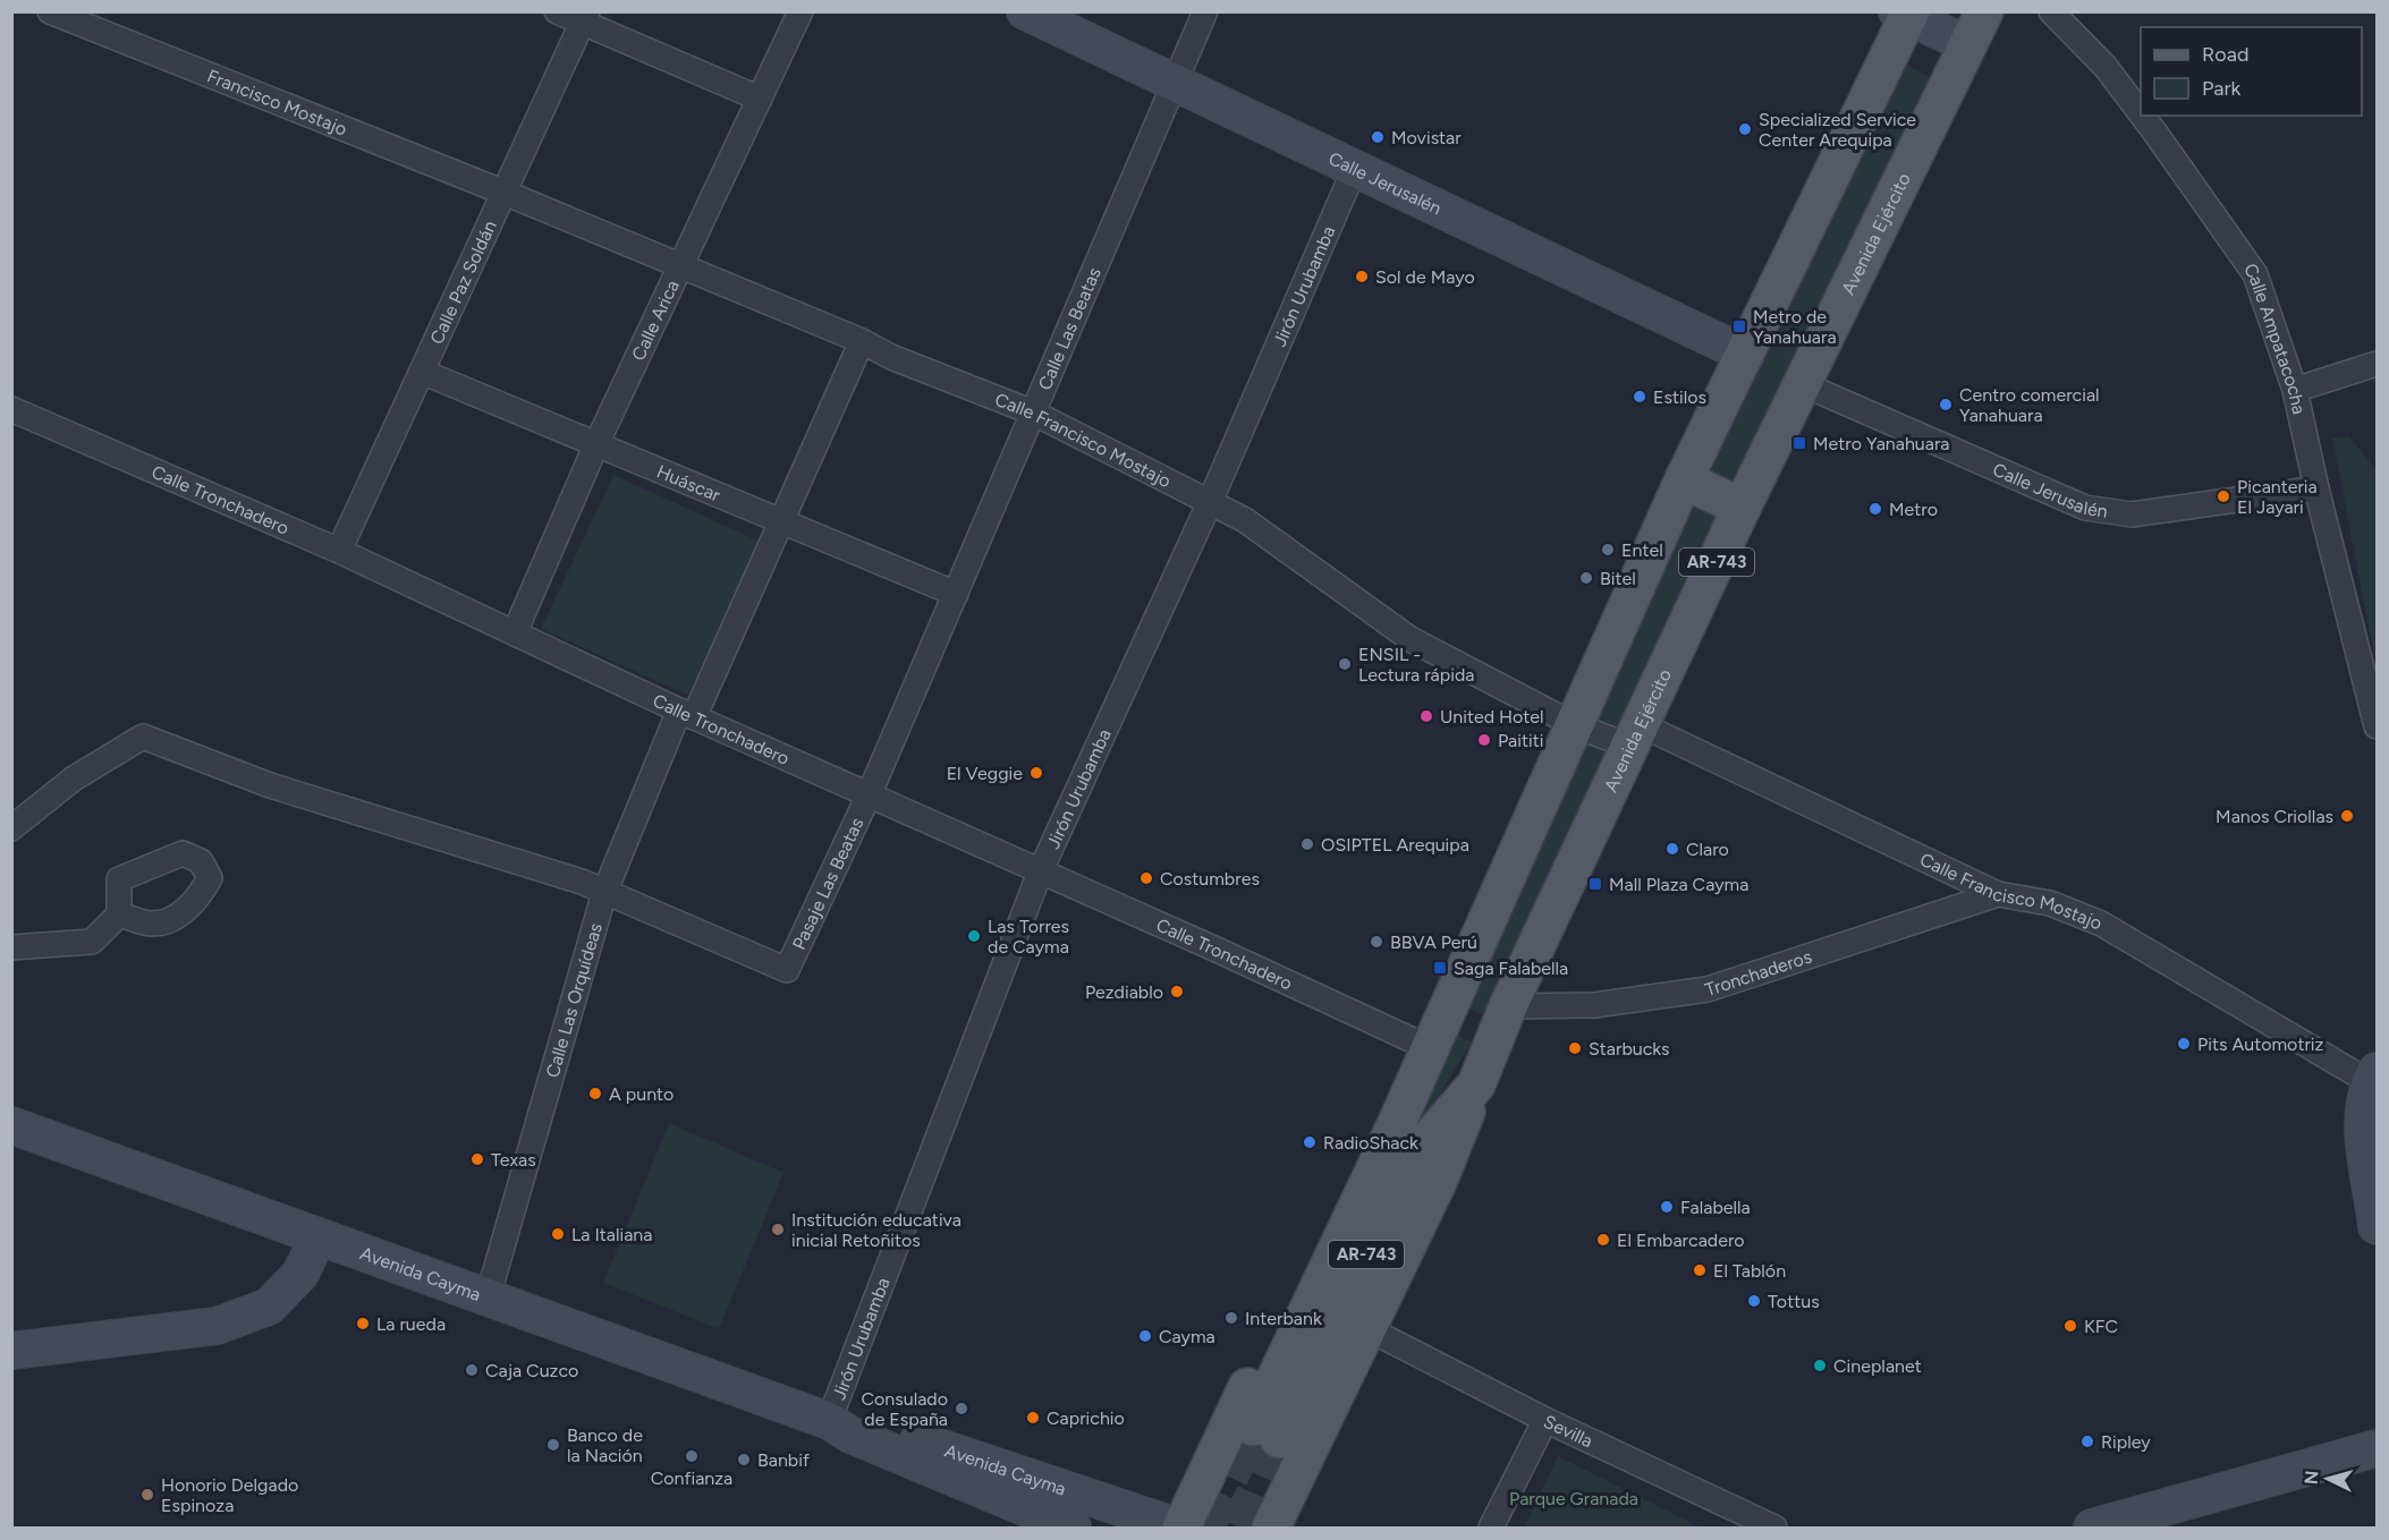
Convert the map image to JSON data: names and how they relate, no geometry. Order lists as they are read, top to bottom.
{
  "streets": {
    "main road": ["Avenida Ejército", "AR-743"],
    "street": [
      "Francisco Mostajo",
      "Calle Jerusalén",
      "Calle Paz Soldán",
      "Jirón Urubamba",
      "Calle Arica",
      "Calle Las Beatas",
      "Calle Ampatacocha",
      "Calle Francisco Mostajo",
      "Huáscar",
      "Calle Tronchadero",
      "Pasaje Las Beatas",
      "Tronchaderos",
      "Calle Las Orquídeas",
      "Avenida Cayma",
      "Sevilla"
    ]
  },
  "crossings": [
    ["Francisco Mostajo", "Calle Paz Soldán"],
    ["Francisco Mostajo", "Calle Francisco Mostajo"],
    ["Calle Jerusalén", "Avenida Ejército"],
    ["Calle Jerusalén", "Jirón Urubamba"],
    ["Calle Jerusalén", "Calle Las Beatas"],
    ["Calle Jerusalén", "Calle Ampatacocha"],
    ["Avenida Ejército", "Calle Francisco Mostajo"],
    ["Avenida Ejército", "Calle Tronchadero"],
    ["Avenida Ejército", "Tronchaderos"],
    ["Calle Paz Soldán", "Calle Francisco Mostajo"],
    ["Calle Paz Soldán", "Huáscar"],
    ["Calle Paz Soldán", "Calle Tronchadero"],
    ["Jirón Urubamba", "Calle Francisco Mostajo"],
    ["Jirón Urubamba", "Calle Tronchadero"],
    ["Jirón Urubamba", "Avenida Cayma"],
    ["Calle Arica", "Calle Francisco Mostajo"],
    ["Calle Arica", "Huáscar"],
    ["Calle Arica", "Calle Tronchadero"],
    ["Calle Las Beatas", "Calle Francisco Mostajo"],
    ["Calle Las Beatas", "Huáscar"],
    ["Calle Las Beatas", "Calle Tronchadero"],
    ["Calle Las Beatas", "Pasaje Las Beatas"],
    ["Calle Francisco Mostajo", "Tronchaderos"],
    ["Calle Francisco Mostajo", "Calle Las Orquídeas"],
    ["Huáscar", "Calle Las Orquídeas"],
    ["Calle Tronchadero", "Pasaje Las Beatas"],
    ["Calle Tronchadero", "Calle Las Orquídeas"],
    ["Pasaje Las Beatas", "Calle Las Orquídeas"],
    ["Calle Las Orquídeas", "Avenida Cayma"]
  ],
  "parks": ["Parque Granada"],
  "places": {
    "other": [
      "Specialized Service Center Arequipa",
      "Movistar",
      "Sol de Mayo",
      "Estilos",
      "Centro comercial Yanahuara",
      "Picanteria El Jayari",
      "Metro",
      "Entel",
      "Bitel",
      "ENSIL - Lectura rápida",
      "United Hotel",
      "Paititi",
      "El Veggie",
      "Manos Criollas",
      "OSIPTEL Arequipa",
      "Claro",
      "Costumbres",
      "Las Torres de Cayma",
      "BBVA Perú",
      "Pezdiablo",
      "Pits Automotriz",
      "Starbucks",
      "A punto",
      "RadioShack",
      "Texas",
      "Falabella",
      "Institución educativa inicial Retoñitos",
      "La Italiana",
      "El Embarcadero",
      "El Tablón",
      "Tottus",
      "Interbank",
      "La rueda",
      "KFC",
      "Cayma",
      "Cineplanet",
      "Caja Cuzco",
      "Consulado de España",
      "Caprichio",
      "Ripley",
      "Banco de la Nación",
      "Confianza",
      "Banbif",
      "Honorio Delgado Espinoza"
    ],
    "transit": [
      "Metro de Yanahuara",
      "Metro Yanahuara",
      "Mall Plaza Cayma",
      "Saga Falabella"
    ]
  },
  "legend": ["Road", "Park"],
  "north": "left"
}
